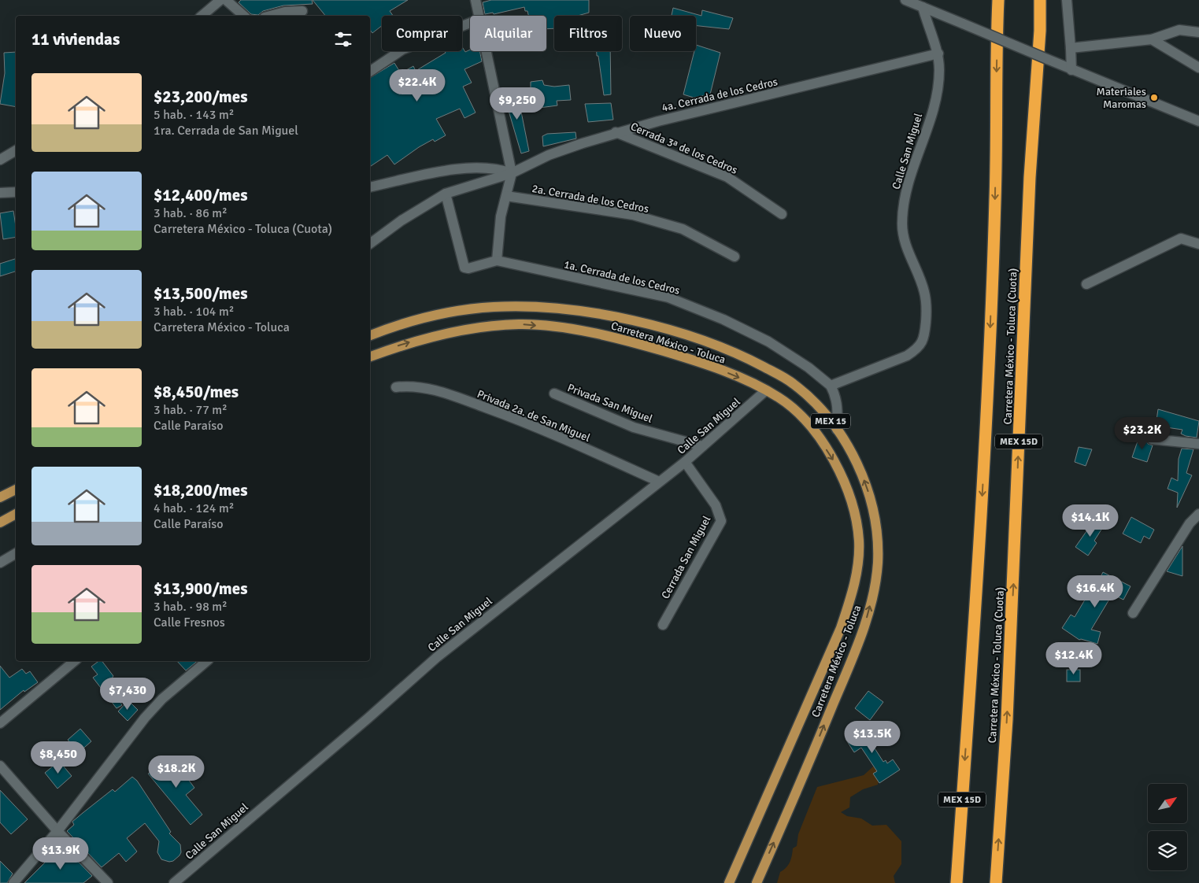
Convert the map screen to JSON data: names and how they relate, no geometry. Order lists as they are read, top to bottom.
{
  "streets": {
    "highway": ["Carretera México - Toluca (Cuota)", "MEX 15D"],
    "main road": ["Carretera México - Toluca", "MEX 15"],
    "street": [
      "4a. Cerrada de los Cedros",
      "Cerrada 3ª de los Cedros",
      "Calle San Miguel",
      "2a. Cerrada de los Cedros",
      "1a. Cerrada de los Cedros",
      "Privada San Miguel",
      "Privada 2a. de San Miguel",
      "Cerrada San Miguel"
    ]
  },
  "crossings": [
    ["4a. Cerrada de los Cedros", "Cerrada 3ª de los Cedros"],
    ["4a. Cerrada de los Cedros", "Calle San Miguel"],
    ["Calle San Miguel", "1a. Cerrada de los Cedros"],
    ["Calle San Miguel", "Carretera México - Toluca"],
    ["Calle San Miguel", "Privada San Miguel"],
    ["Calle San Miguel", "Privada 2a. de San Miguel"],
    ["Calle San Miguel", "Cerrada San Miguel"]
  ],
  "places": ["Materiales Maromas"],
  "north": "top right",
  "page": {
    "chip": [
      "Comprar",
      "Alquilar",
      "Filtros",
      "Nuevo"
    ],
    "heading": "11 viviendas",
    "list": [
      {
        "name": "$23,200/mes",
        "note": "5 hab. · 143 m² · 1ra. Cerrada de San Miguel"
      },
      {
        "name": "$12,400/mes",
        "note": "3 hab. · 86 m² · Carretera México - Toluca (Cuota)"
      },
      {
        "name": "$13,500/mes",
        "note": "3 hab. · 104 m² · Carretera México - Toluca"
      },
      {
        "name": "$8,450/mes",
        "note": "3 hab. · 77 m² · Calle Paraíso"
      },
      {
        "name": "$18,200/mes",
        "note": "4 hab. · 124 m² · Calle Paraíso"
      },
      {
        "name": "$13,900/mes",
        "note": "3 hab. · 98 m² · Calle Fresnos"
      }
    ],
    "price": [
      "$22.4K",
      "$9,250",
      "$23.2K",
      "$14.1K",
      "$16.4K",
      "$12.4K",
      "$7,430",
      "$13.5K",
      "$8,450",
      "$18.2K",
      "$13.9K"
    ]
  }
}
